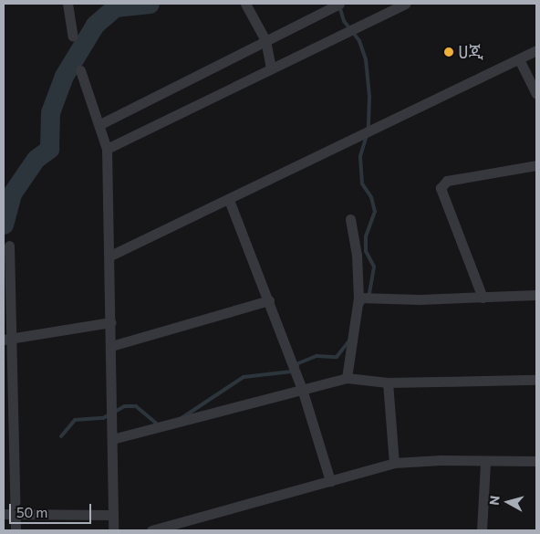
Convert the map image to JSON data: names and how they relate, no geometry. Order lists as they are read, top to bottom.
{
  "places": ["ሀጂ"],
  "scale_bar": "50 m",
  "north": "left"
}
